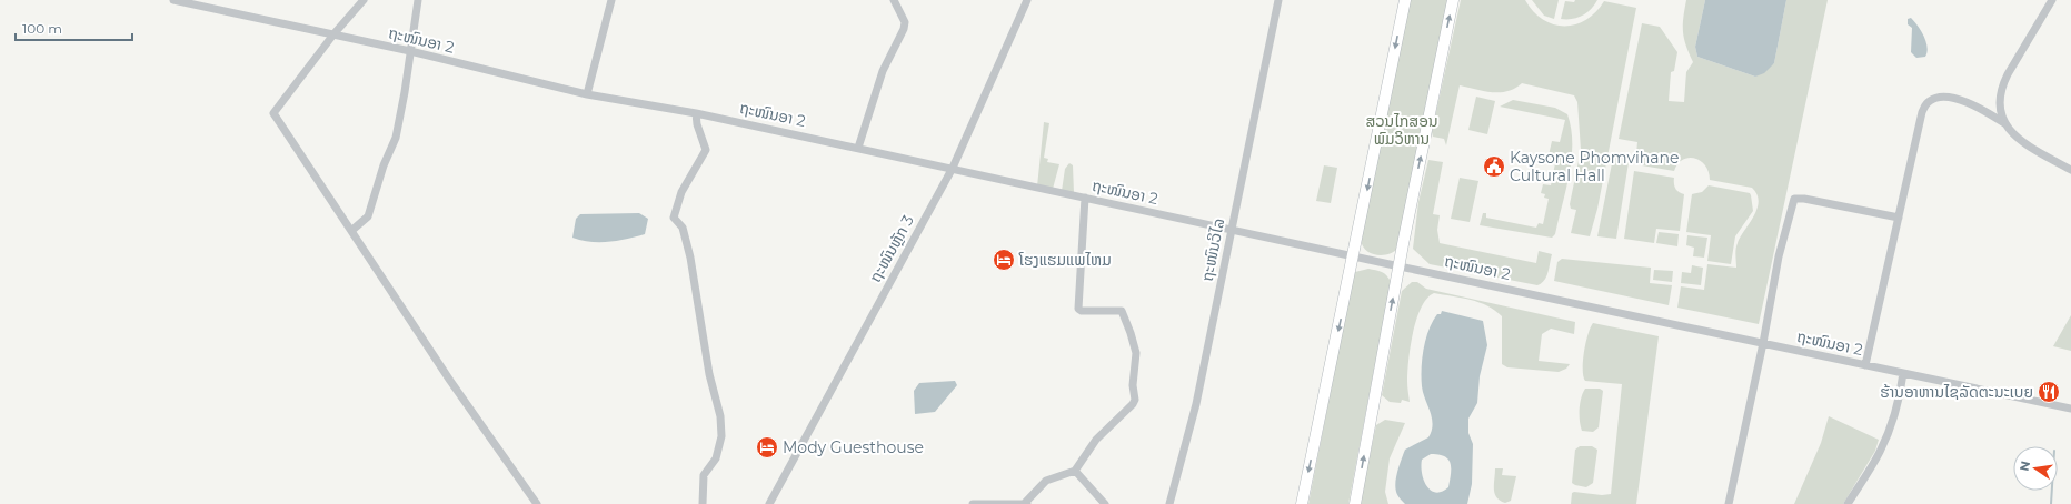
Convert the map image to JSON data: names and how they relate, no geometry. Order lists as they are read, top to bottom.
{
  "streets": {
    "street": ["ຖະໜົນອາ 2", "ຖະໜົນຫຼັກ 3", "ຖະໜົນວິໄລ"]
  },
  "crossings": [
    ["ຖະໜົນອາ 2", "ຖະໜົນຫຼັກ 3"],
    ["ຖະໜົນອາ 2", "ຖະໜົນວິໄລ"]
  ],
  "parks": ["ສວນໄກສອນ ພົມວິຫານ"],
  "places": {
    "public building": ["Kaysone Phomvihane Cultural Hall"],
    "hotel": ["ໂຮງແຮມແພໄຫມ", "Mody Guesthouse"],
    "restaurant": ["ຮ້ານອາຫານໄຊລັດຕະນະເບຍ"]
  },
  "scale_bar": "100 m",
  "north": "left"
}
